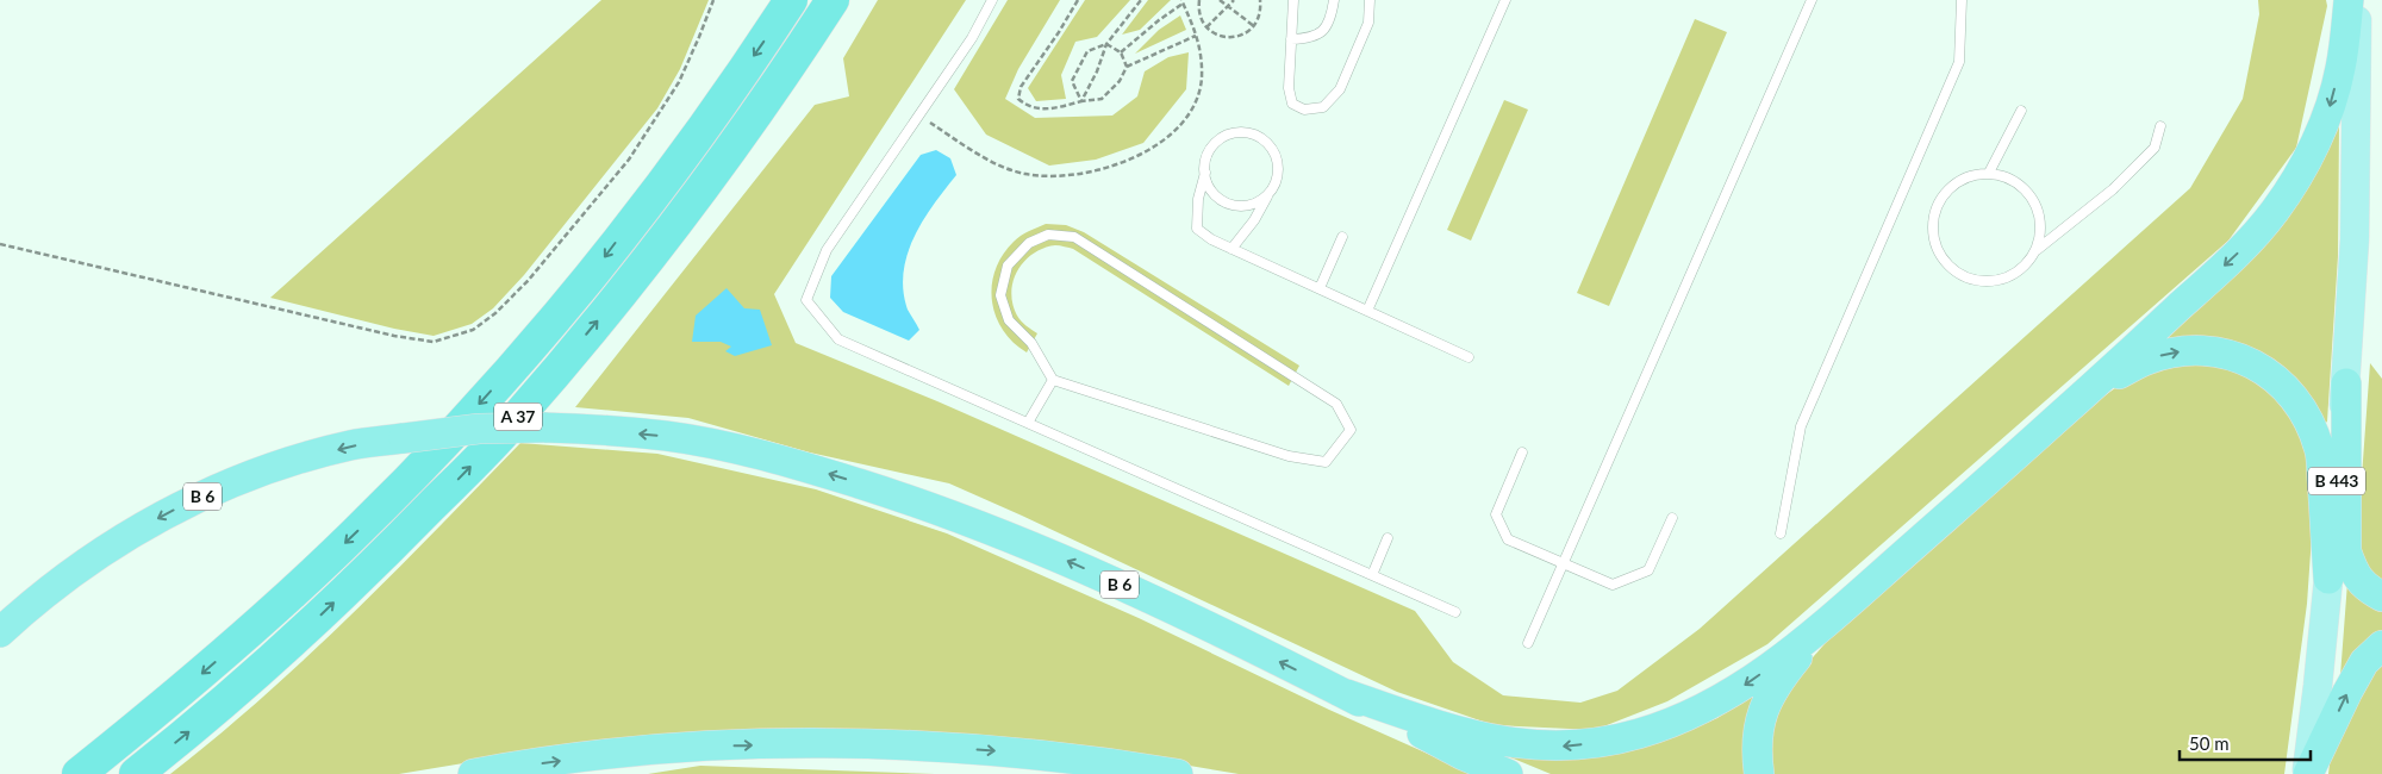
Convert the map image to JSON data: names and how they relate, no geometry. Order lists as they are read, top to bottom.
{
  "streets": {
    "highway": ["A 37", "B 6"],
    "main road": ["B 443"]
  },
  "scale_bar": "50 m"
}
